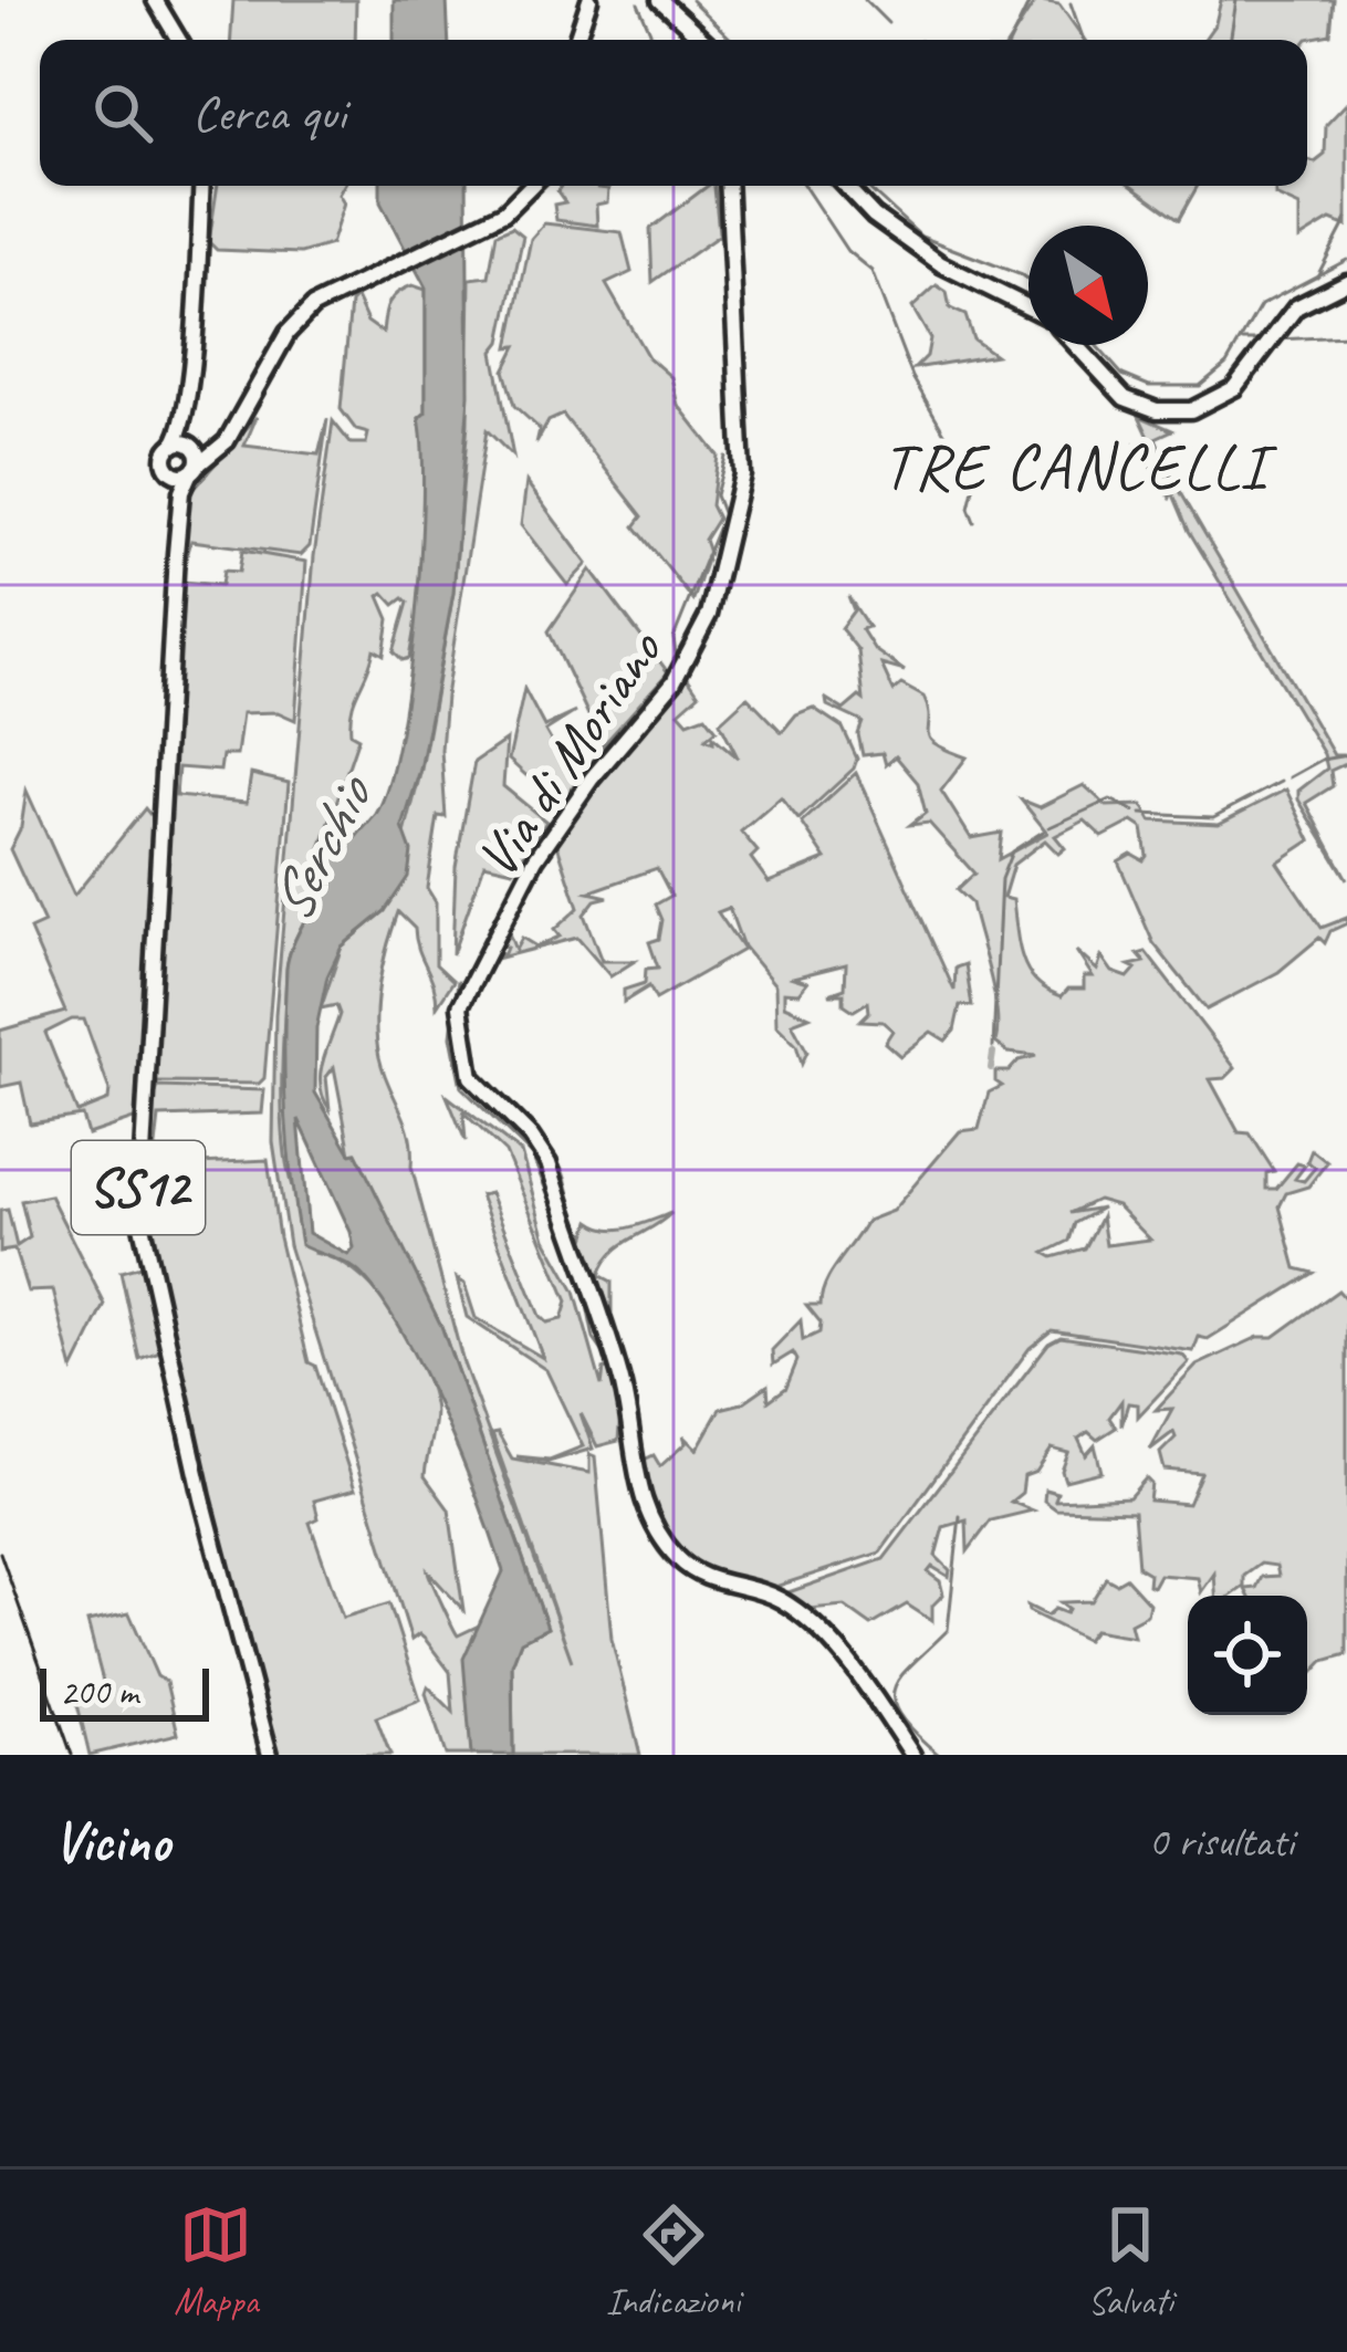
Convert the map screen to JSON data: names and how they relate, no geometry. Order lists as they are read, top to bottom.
{
  "streets": {
    "main road": ["Via di Moriano", "SS12"]
  },
  "districts": ["TRE CANCELLI"],
  "water": ["Serchio"],
  "scale_bar": "200 m",
  "north": "bottom right",
  "page": {
    "search": "Cerca qui",
    "scale": "200 m",
    "heading": ["Vicino", "0 risultati"],
    "nav": ["Mappa", "Indicazioni", "Salvati"]
  }
}
